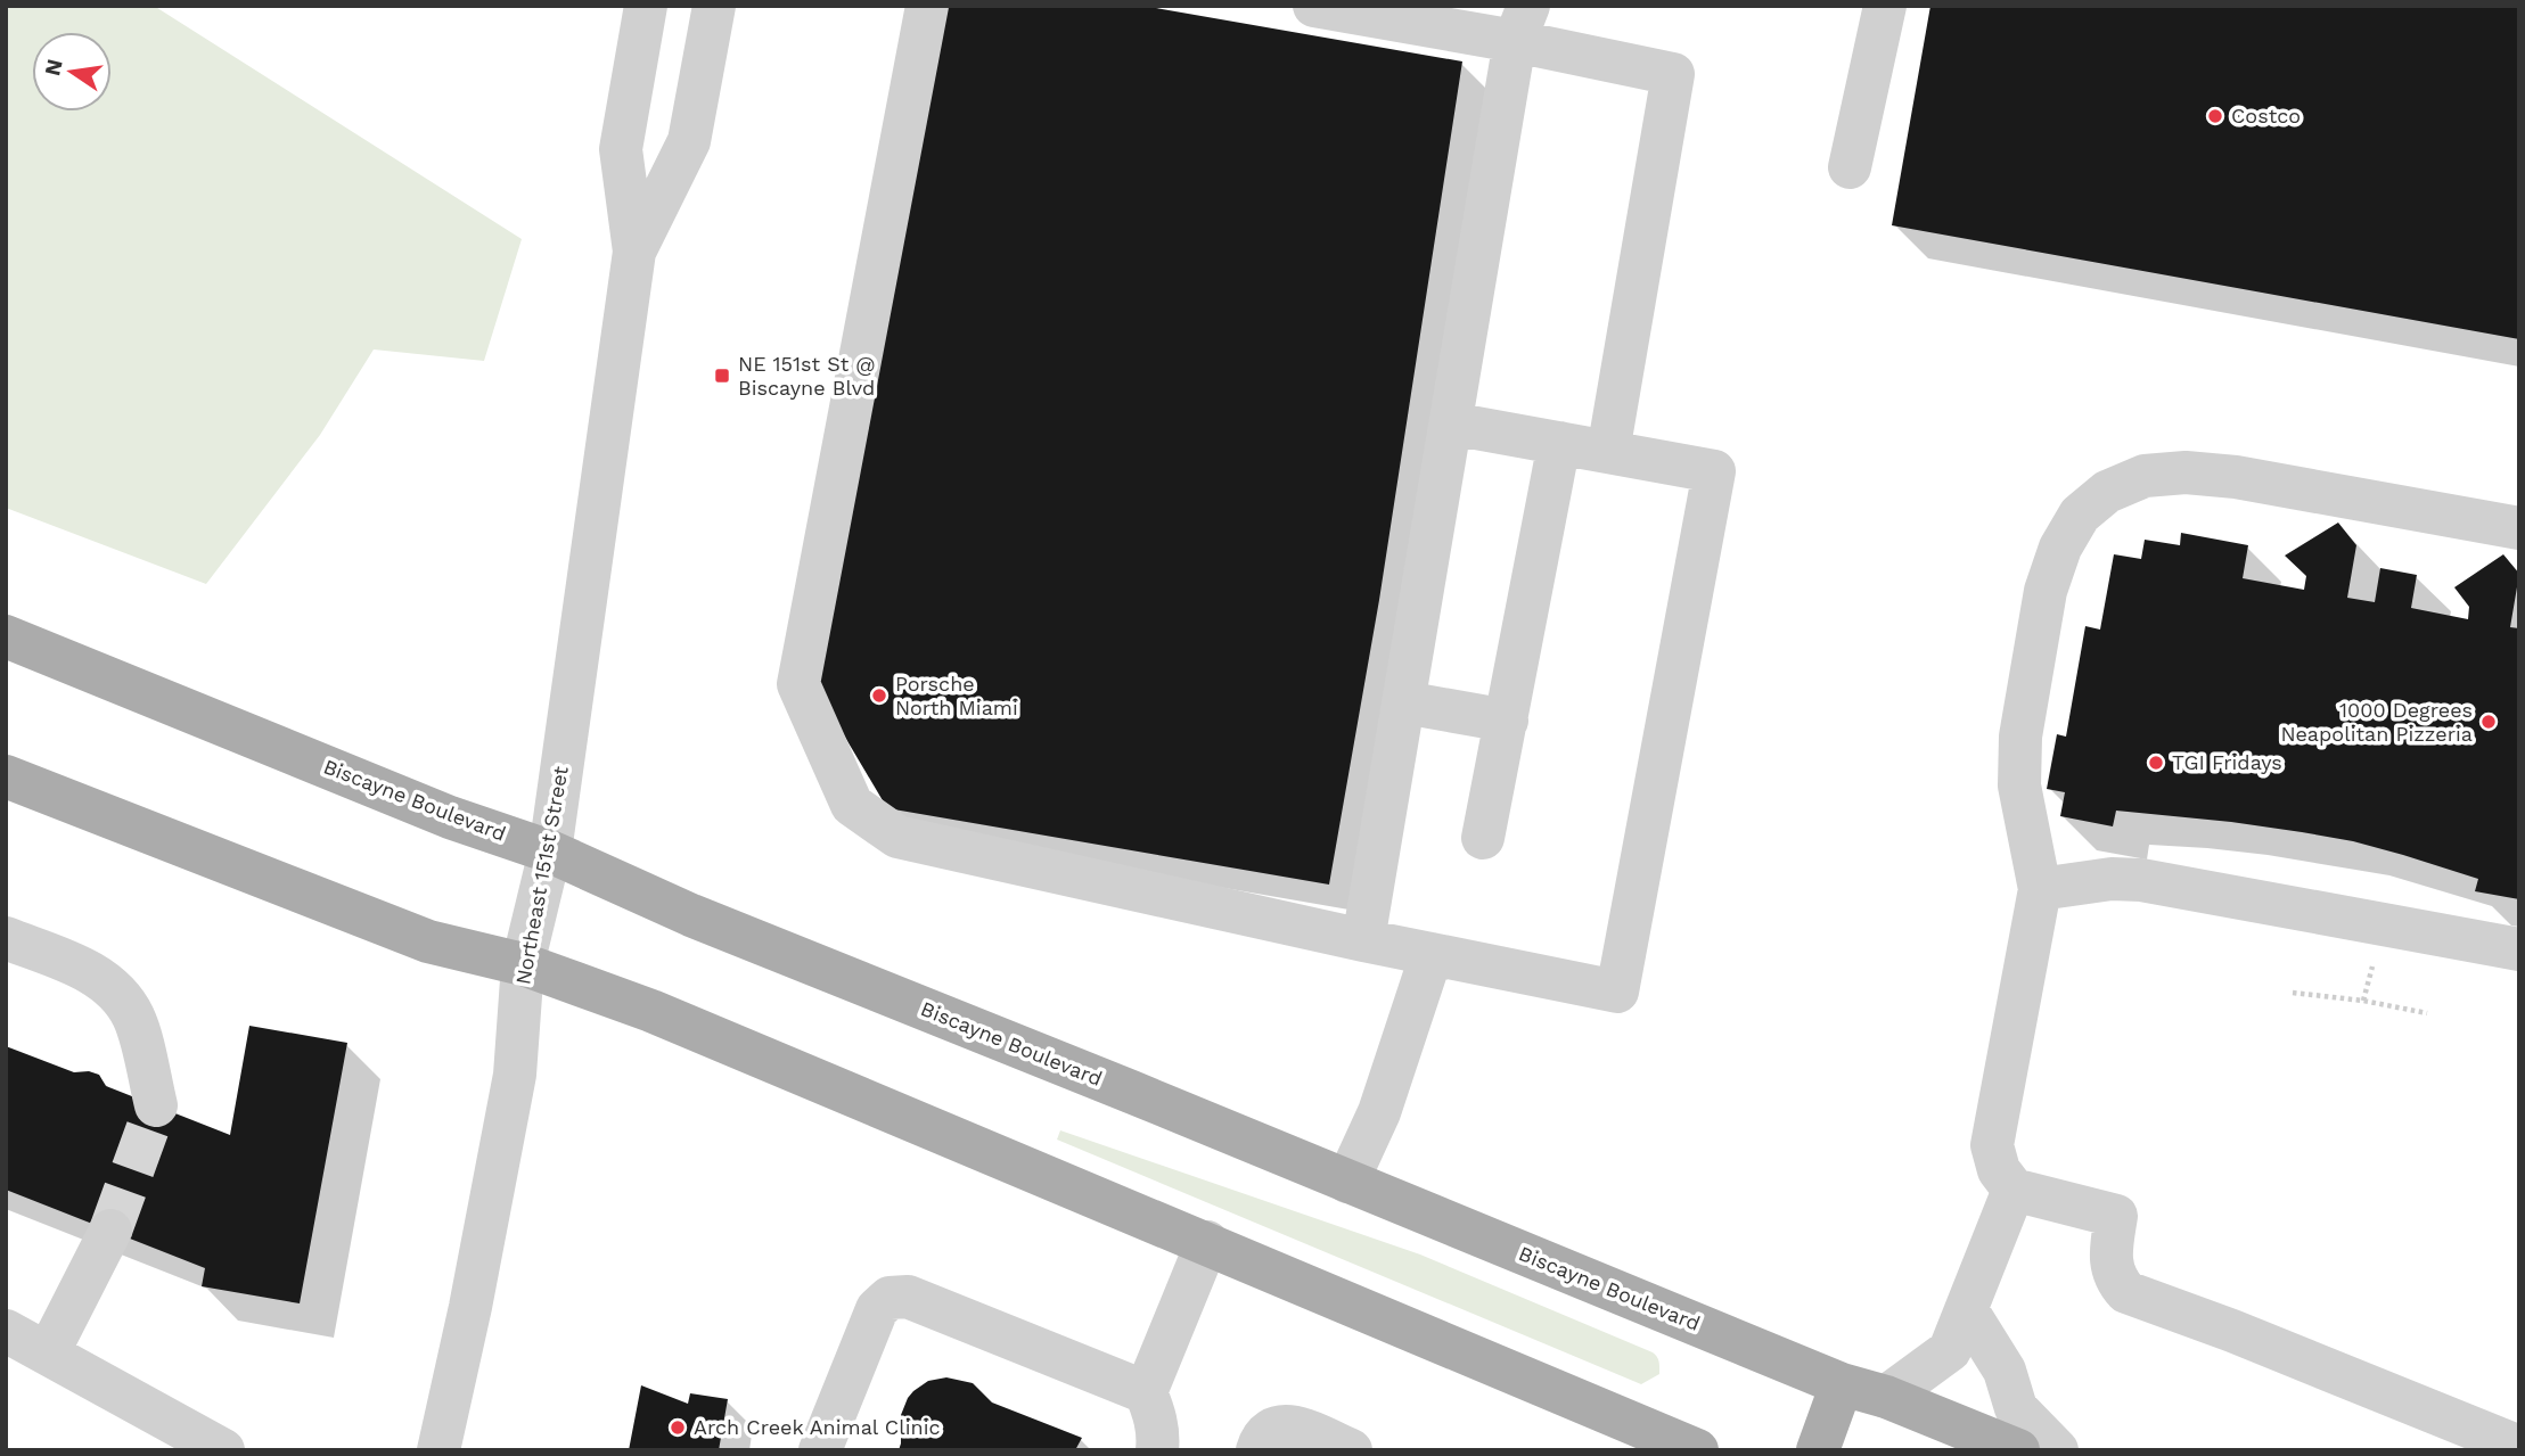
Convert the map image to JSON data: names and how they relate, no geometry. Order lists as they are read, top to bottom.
{
  "streets": {
    "main road": ["Biscayne Boulevard"],
    "street": ["Northeast 151st Street"]
  },
  "crossings": [
    ["Biscayne Boulevard", "Northeast 151st Street"]
  ],
  "places": {
    "other": [
      "Costco",
      "Porsche North Miami",
      "1000 Degrees Neapolitan Pizzeria",
      "TGI Fridays",
      "Arch Creek Animal Clinic"
    ],
    "transit": ["NE 151st St @ Biscayne Blvd"]
  },
  "north": "left"
}
